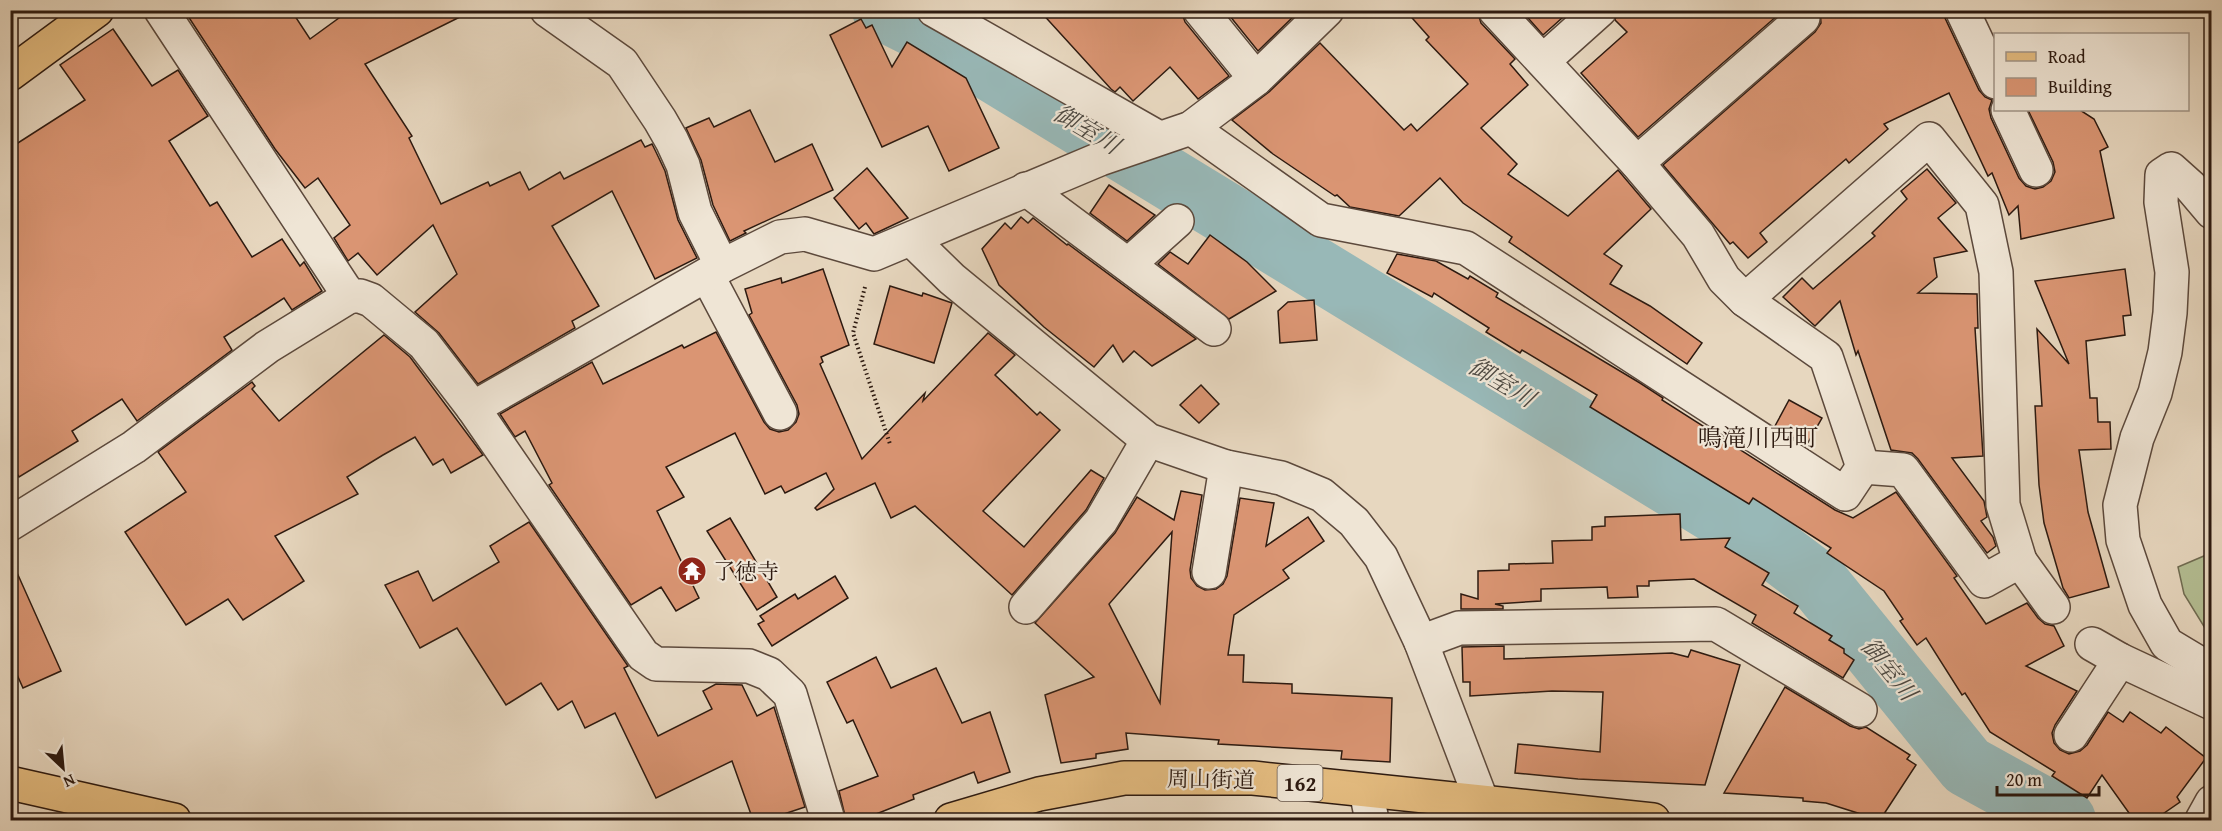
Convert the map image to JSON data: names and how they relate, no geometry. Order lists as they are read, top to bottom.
{
  "streets": {
    "main road": ["周山街道", "162"]
  },
  "districts": ["鳴滝川西町"],
  "water": ["御室川"],
  "places": {
    "temple": ["了徳寺"]
  },
  "legend": ["Road", "Building"],
  "scale_bar": "20 m",
  "north": "bottom right"
}
